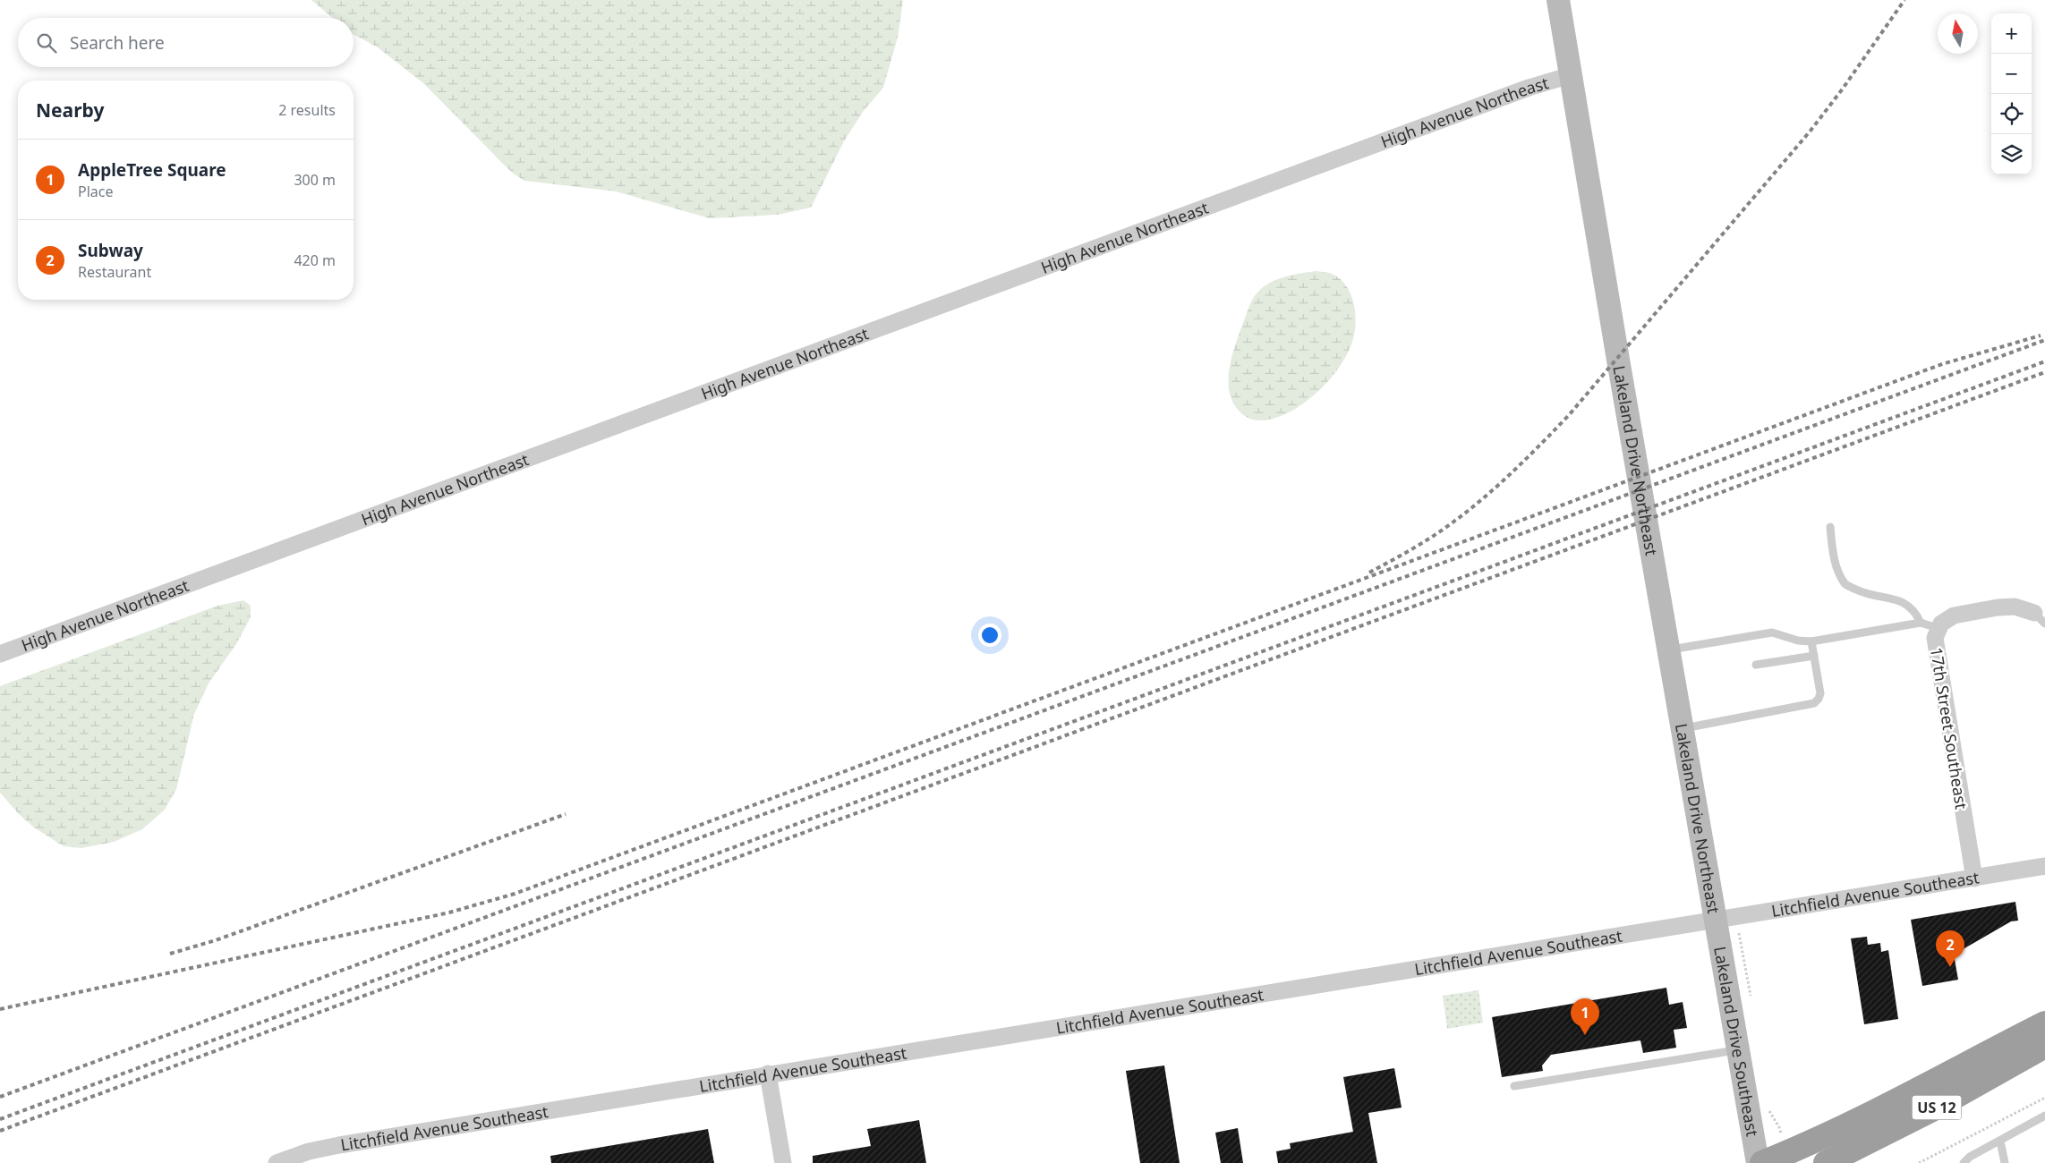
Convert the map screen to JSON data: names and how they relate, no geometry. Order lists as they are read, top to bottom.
{
  "streets": {
    "highway": ["US 12"],
    "main road": ["Lakeland Drive Northeast", "Lakeland Drive Southeast"],
    "street": ["High Avenue Northeast", "17th Street Southeast", "Litchfield Avenue Southeast"]
  },
  "crossings": [
    ["High Avenue Northeast", "Lakeland Drive Northeast"],
    ["Lakeland Drive Northeast", "Litchfield Avenue Southeast"],
    ["Lakeland Drive Northeast", "Lakeland Drive Southeast"],
    ["17th Street Southeast", "Litchfield Avenue Southeast"],
    ["Litchfield Avenue Southeast", "Lakeland Drive Southeast"]
  ],
  "north": "top",
  "page": {
    "map_buttons": ["+", "−"],
    "search": "Search here",
    "heading": ["Nearby", "2 results"],
    "list": [
      {
        "mark": "1",
        "name": "AppleTree Square",
        "note": "Place",
        "value": "300 m"
      },
      {
        "mark": "2",
        "name": "Subway",
        "note": "Restaurant",
        "value": "420 m"
      }
    ],
    "pins": ["2", "1"]
  }
}
